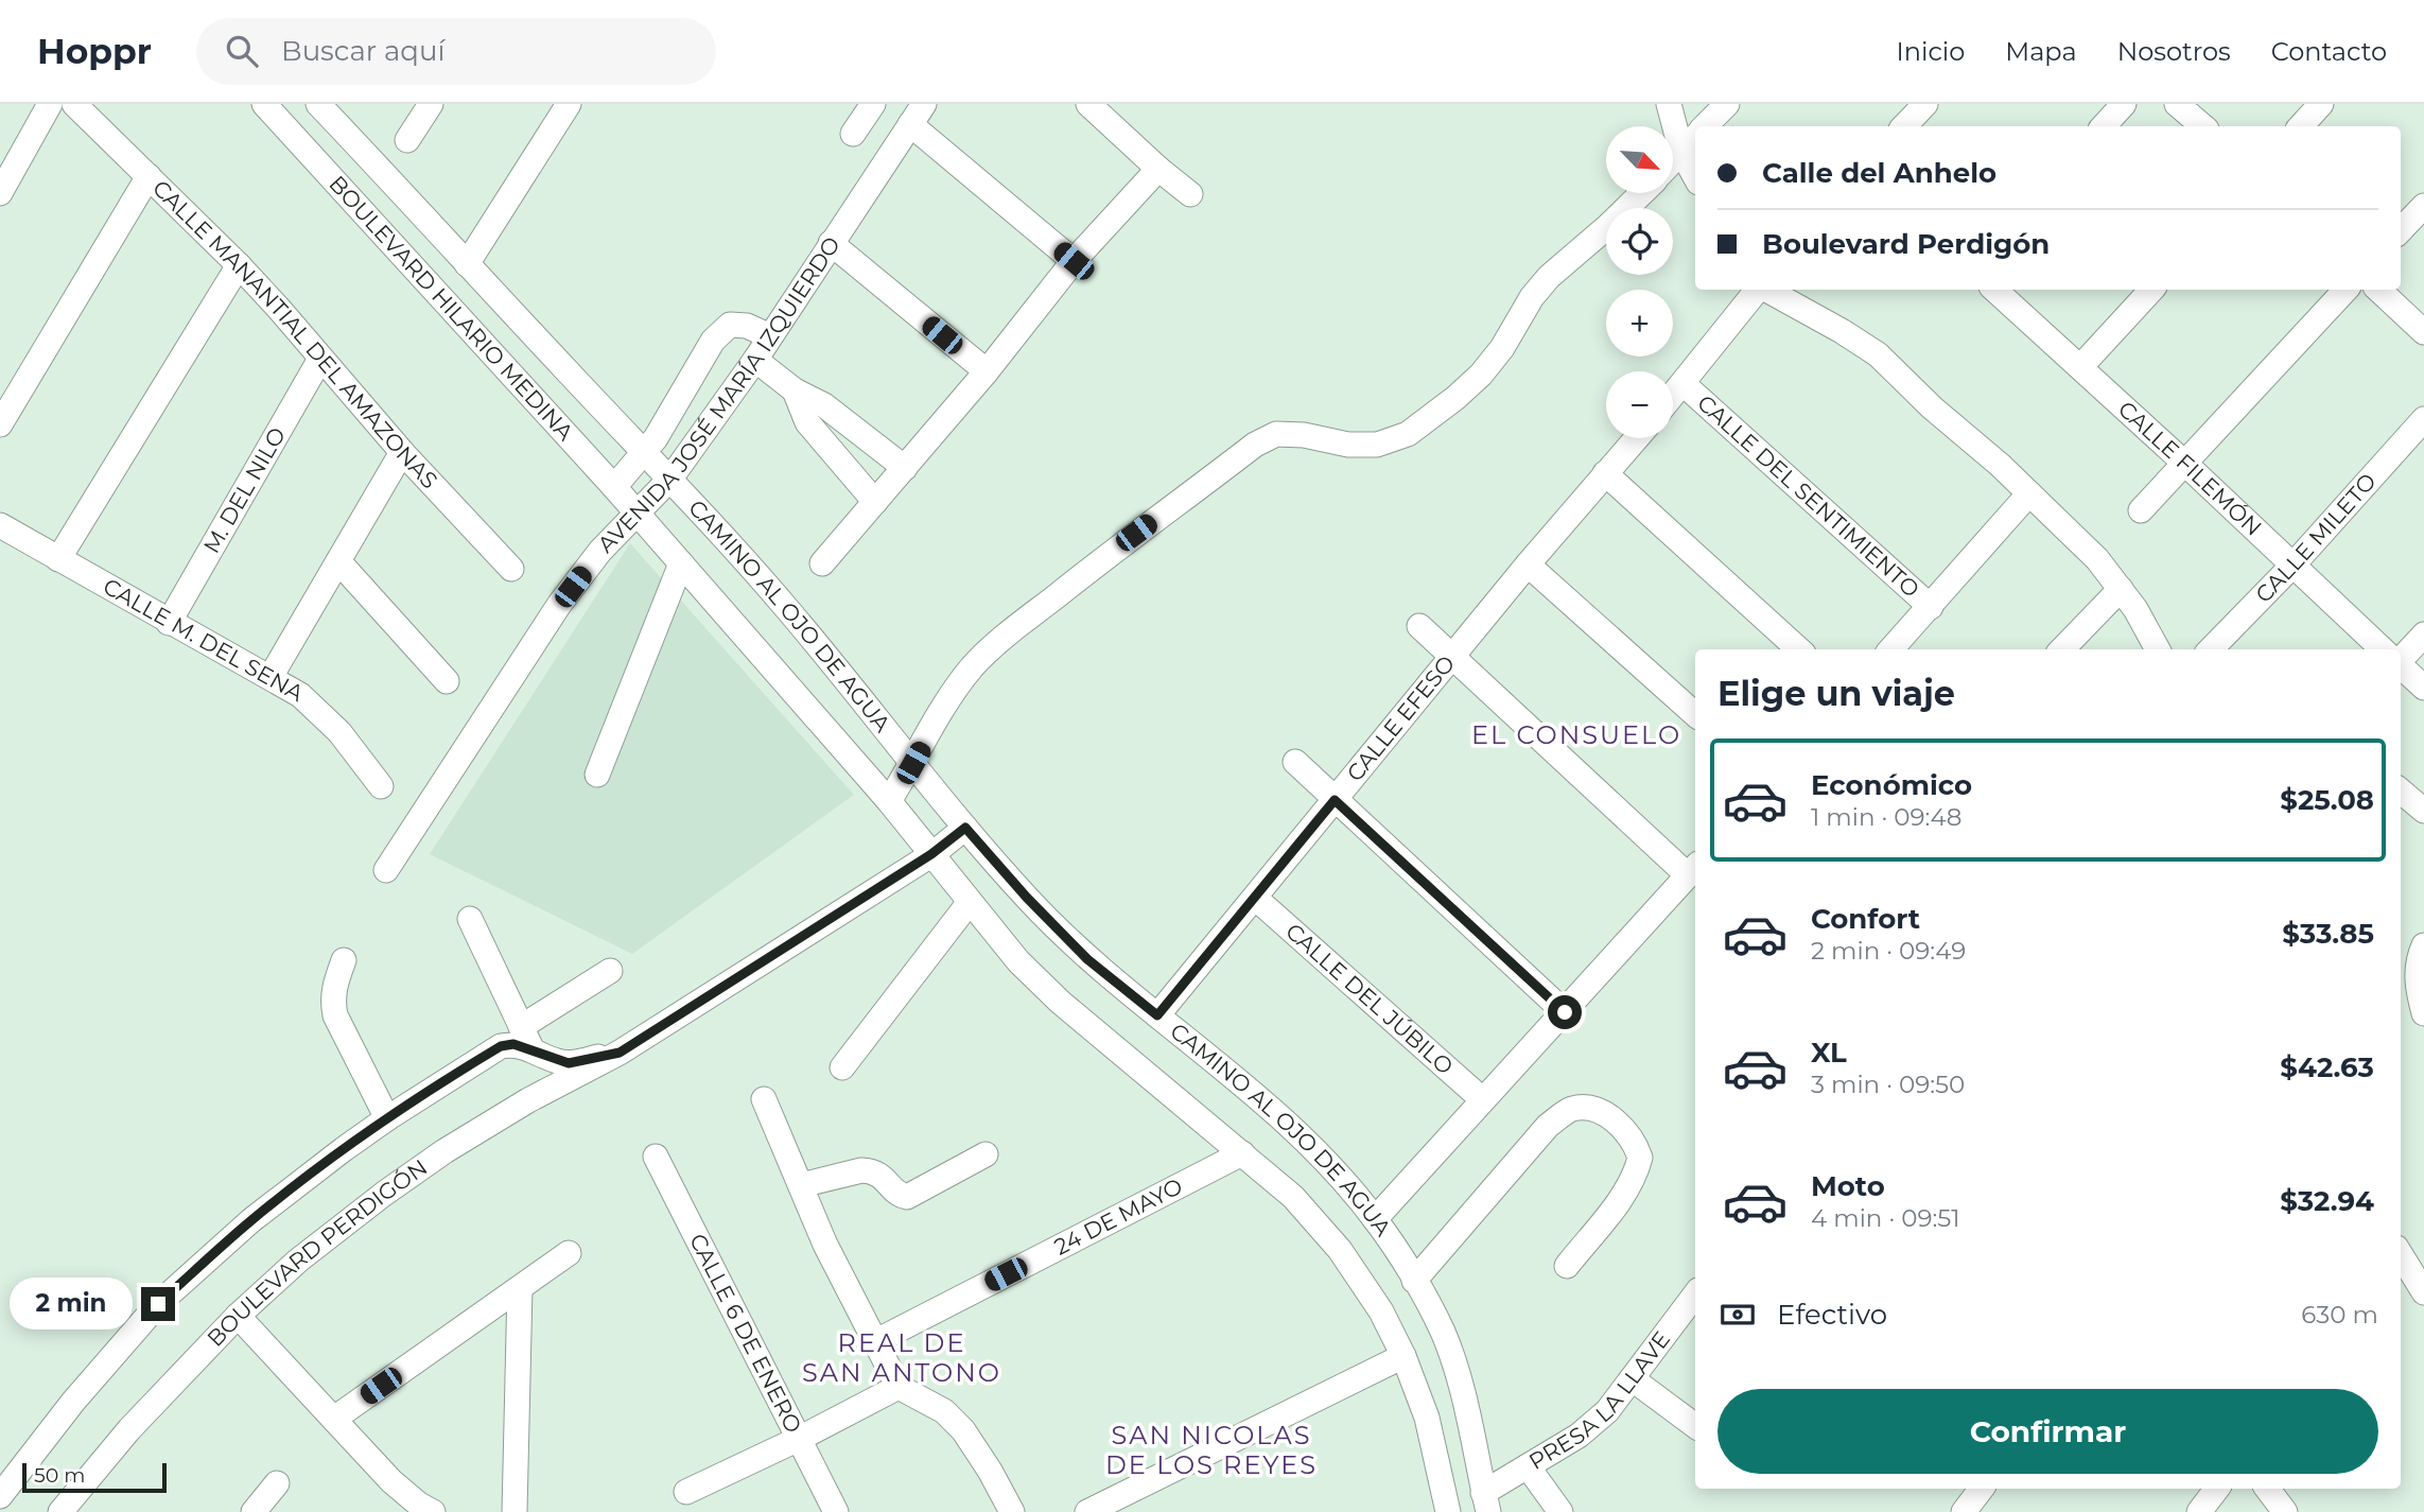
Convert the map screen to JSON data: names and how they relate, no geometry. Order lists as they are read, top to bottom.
{
  "streets": {
    "street": [
      "BOULEVARD HILARIO MEDINA",
      "CALLE MANANTIAL DEL AMAZONAS",
      "AVENIDA JOSÉ MARÍA IZQUIERDO",
      "CALLE FILEMÓN",
      "M. DEL NILO",
      "CALLE DEL SENTIMIENTO",
      "CALLE MILETO",
      "CAMINO AL OJO DE AGUA",
      "CALLE M. DEL SENA",
      "CALLE EFESO",
      "CALLE DEL JÚBILO",
      "24 DE MAYO",
      "BOULEVARD PERDIGÓN",
      "CALLE 6 DE ENERO",
      "PRESA LA LLAVE"
    ]
  },
  "crossings": [
    ["BOULEVARD HILARIO MEDINA", "AVENIDA JOSÉ MARÍA IZQUIERDO"],
    ["BOULEVARD HILARIO MEDINA", "CAMINO AL OJO DE AGUA"],
    ["CALLE MANANTIAL DEL AMAZONAS", "M. DEL NILO"],
    ["AVENIDA JOSÉ MARÍA IZQUIERDO", "CAMINO AL OJO DE AGUA"],
    ["CALLE FILEMÓN", "CALLE MILETO"],
    ["M. DEL NILO", "CALLE M. DEL SENA"],
    ["CAMINO AL OJO DE AGUA", "CALLE EFESO"],
    ["CAMINO AL OJO DE AGUA", "24 DE MAYO"],
    ["CAMINO AL OJO DE AGUA", "BOULEVARD PERDIGÓN"],
    ["CAMINO AL OJO DE AGUA", "PRESA LA LLAVE"],
    ["CALLE EFESO", "CALLE DEL JÚBILO"]
  ],
  "districts": ["EL CONSUELO", "REAL DE SAN ANTONO", "SAN NICOLAS DE LOS REYES"],
  "scale_bar": "50 m",
  "north": "bottom right",
  "page": {
    "header": "Hoppr",
    "search": "Buscar aquí",
    "nav": [
      "Inicio",
      "Mapa",
      "Nosotros",
      "Contacto"
    ],
    "map_buttons": ["+", "−"],
    "banner": ["Calle del Anhelo", "Boulevard Perdigón"],
    "heading": "Elige un viaje",
    "list": [
      {
        "name": "Económico",
        "note": "1 min · 09:48",
        "value": "$25.08"
      },
      {
        "name": "Confort",
        "note": "2 min · 09:49",
        "value": "$33.85"
      },
      {
        "name": "XL",
        "note": "3 min · 09:50",
        "value": "$42.63"
      },
      {
        "name": "Moto",
        "note": "4 min · 09:51",
        "value": "$32.94"
      }
    ],
    "pay": ["Efectivo", "630 m"],
    "bubble": "2 min",
    "buttons": "Confirmar",
    "scale": "50 m"
  }
}
